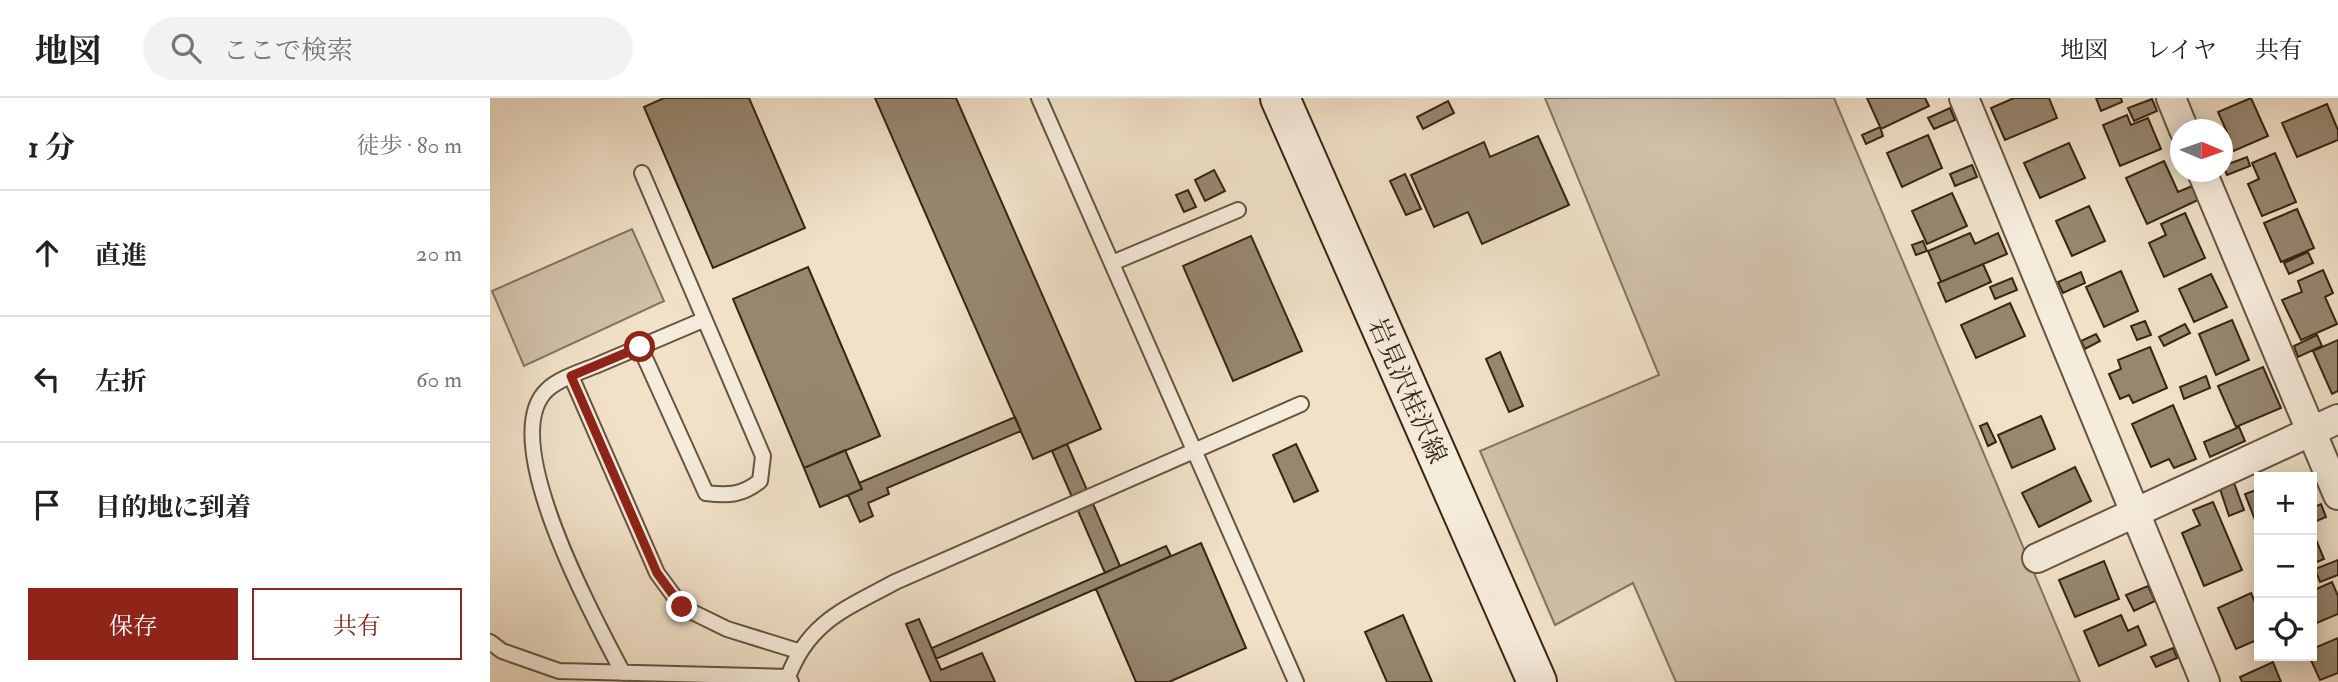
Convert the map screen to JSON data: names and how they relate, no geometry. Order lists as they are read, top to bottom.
{
  "streets": {
    "main road": ["岩見沢桂沢線"]
  },
  "north": "right",
  "page": {
    "header": "地図",
    "search": "ここで検索",
    "nav": ["地図", "レイヤ", "共有"],
    "heading": ["1 分", "徒歩 · 80 m"],
    "list": [
      ["直進", "20 m"],
      ["左折", "60 m"],
      "目的地に到着"
    ],
    "map_buttons": ["+", "−"],
    "buttons": ["保存", "共有"]
  }
}
